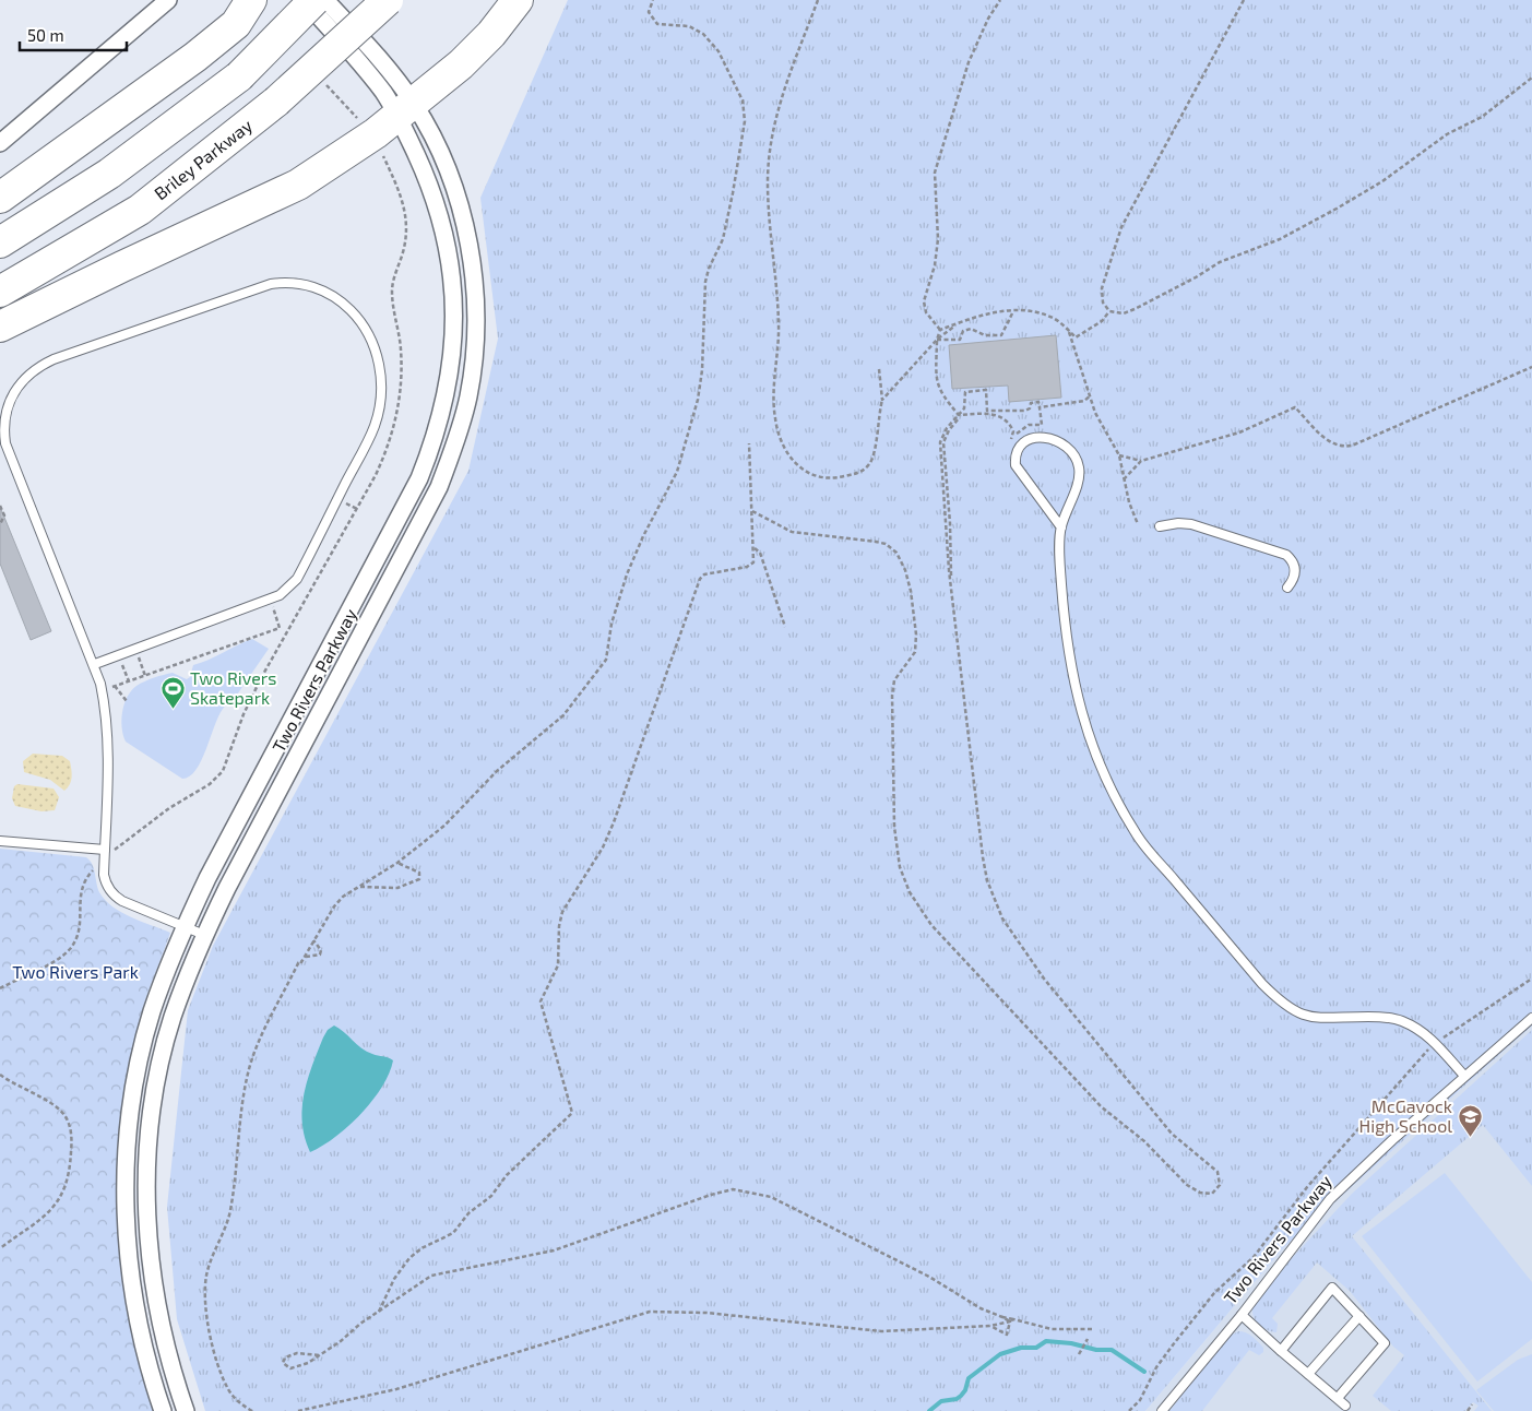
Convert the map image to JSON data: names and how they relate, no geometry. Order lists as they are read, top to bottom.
{
  "streets": {
    "highway": ["Briley Parkway"],
    "street": ["Two Rivers Parkway"]
  },
  "parks": ["Two Rivers Park"],
  "places": {
    "sports": ["Two Rivers Skatepark"],
    "school or university": ["McGavock High School"]
  },
  "scale_bar": "50 m"
}
